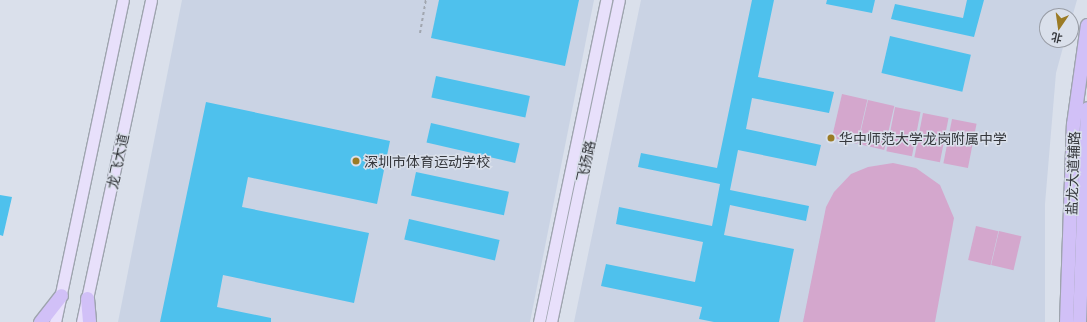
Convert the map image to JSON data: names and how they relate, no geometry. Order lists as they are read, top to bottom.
{
  "streets": {
    "main road": ["龙飞大道", "飞扬路", "盐龙大道辅路"]
  },
  "places": ["华中师范大学龙岗附属中学", "深圳市体育运动学校"],
  "north": "bottom"
}
